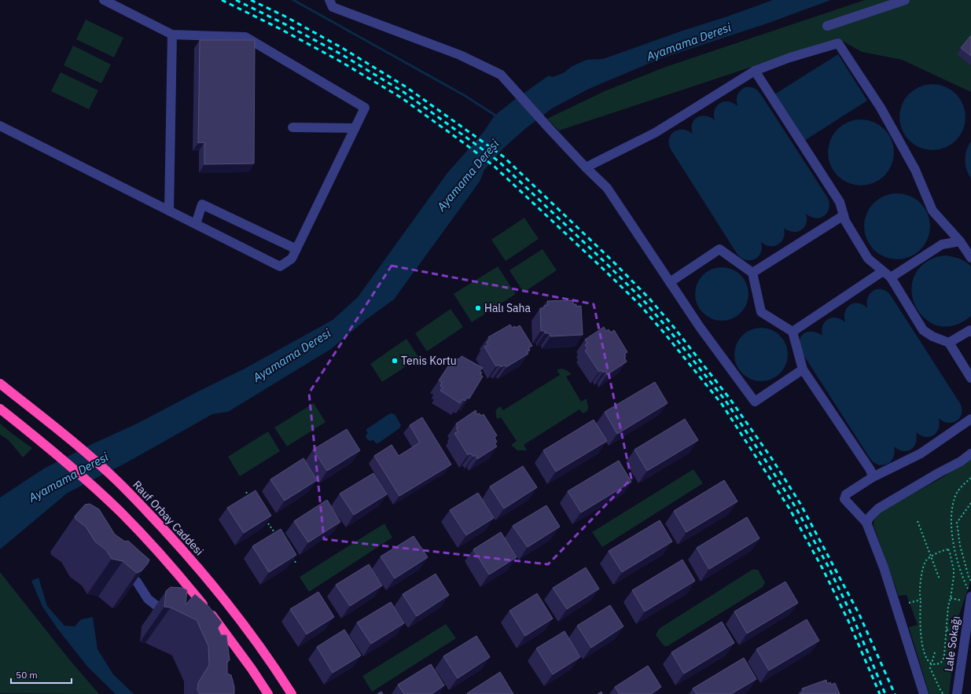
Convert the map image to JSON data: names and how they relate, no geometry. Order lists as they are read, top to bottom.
{
  "streets": {
    "highway": ["Rauf Orbay Caddesi"],
    "street": ["Lale Sokağı"]
  },
  "water": ["Ayamama Deresi"],
  "places": ["Halı Saha", "Tenis Kortu"],
  "scale_bar": "50 m"
}
